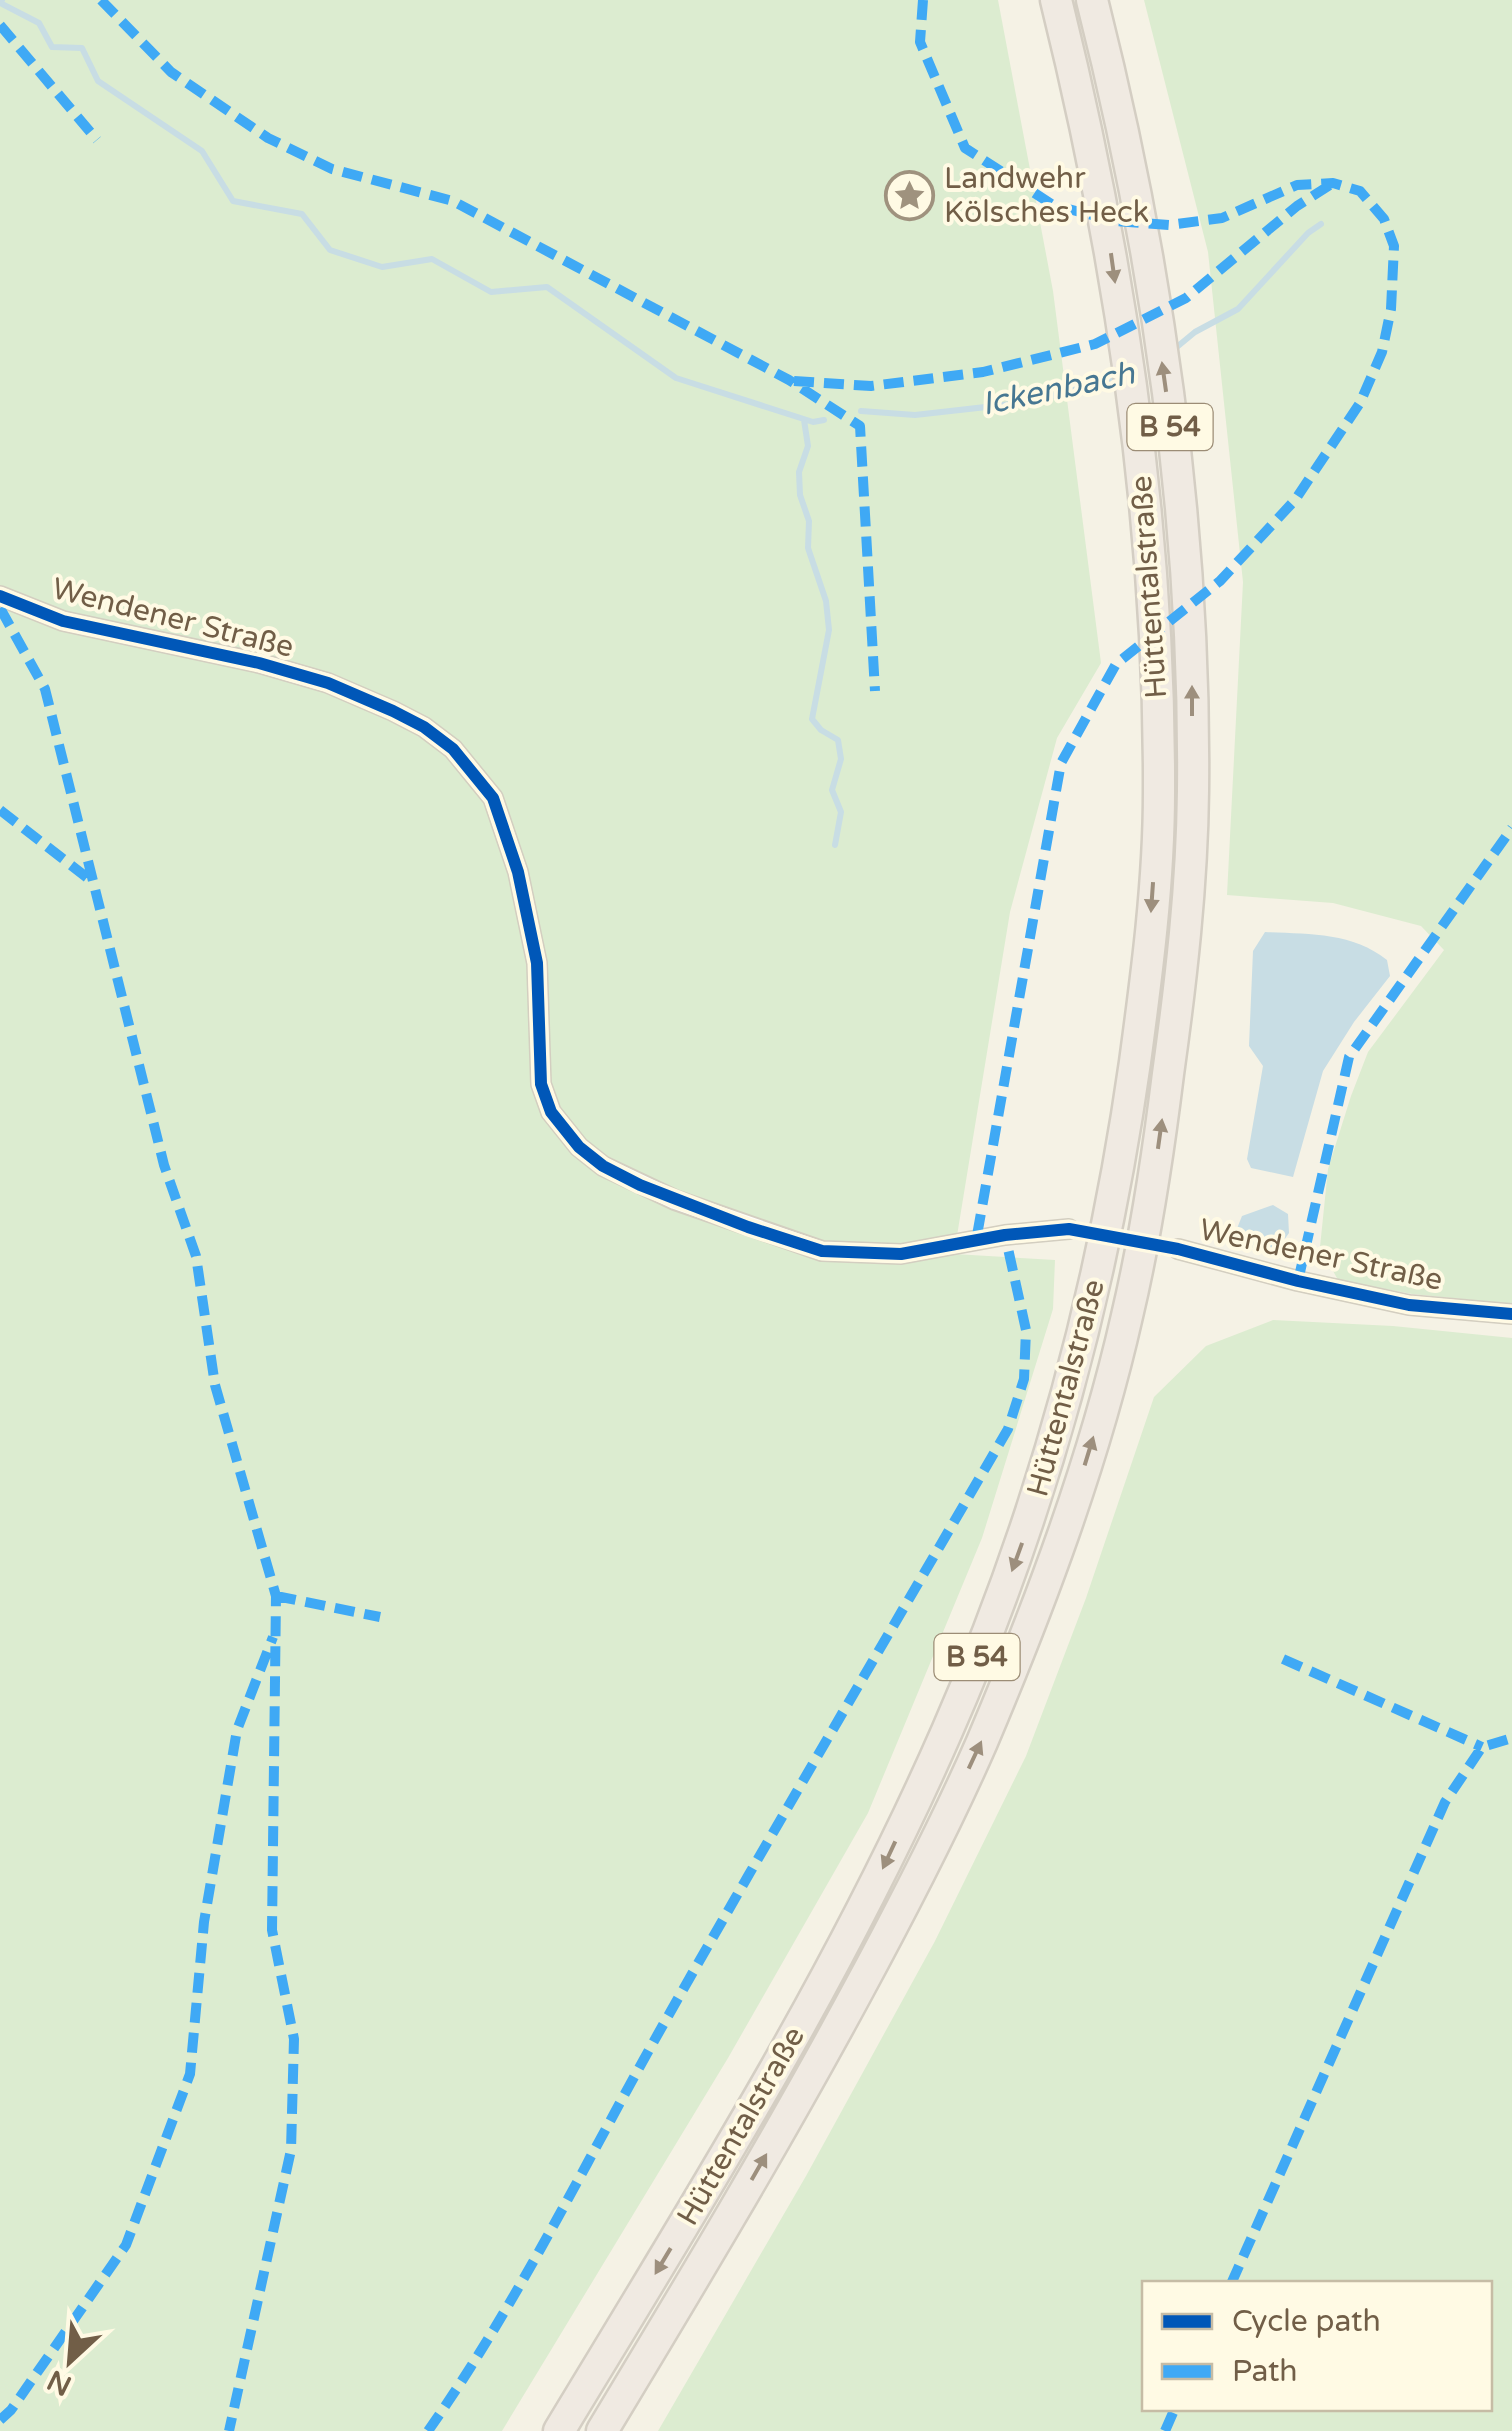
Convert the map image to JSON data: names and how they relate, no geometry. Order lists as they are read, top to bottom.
{
  "streets": {
    "highway": ["B 54", "Hüttentalstraße"],
    "street": ["Wendener Straße"]
  },
  "water": ["Ickenbach"],
  "places": {
    "place": ["Landwehr Kölsches Heck"]
  },
  "legend": ["Cycle path", "Path"],
  "north": "bottom left"
}
